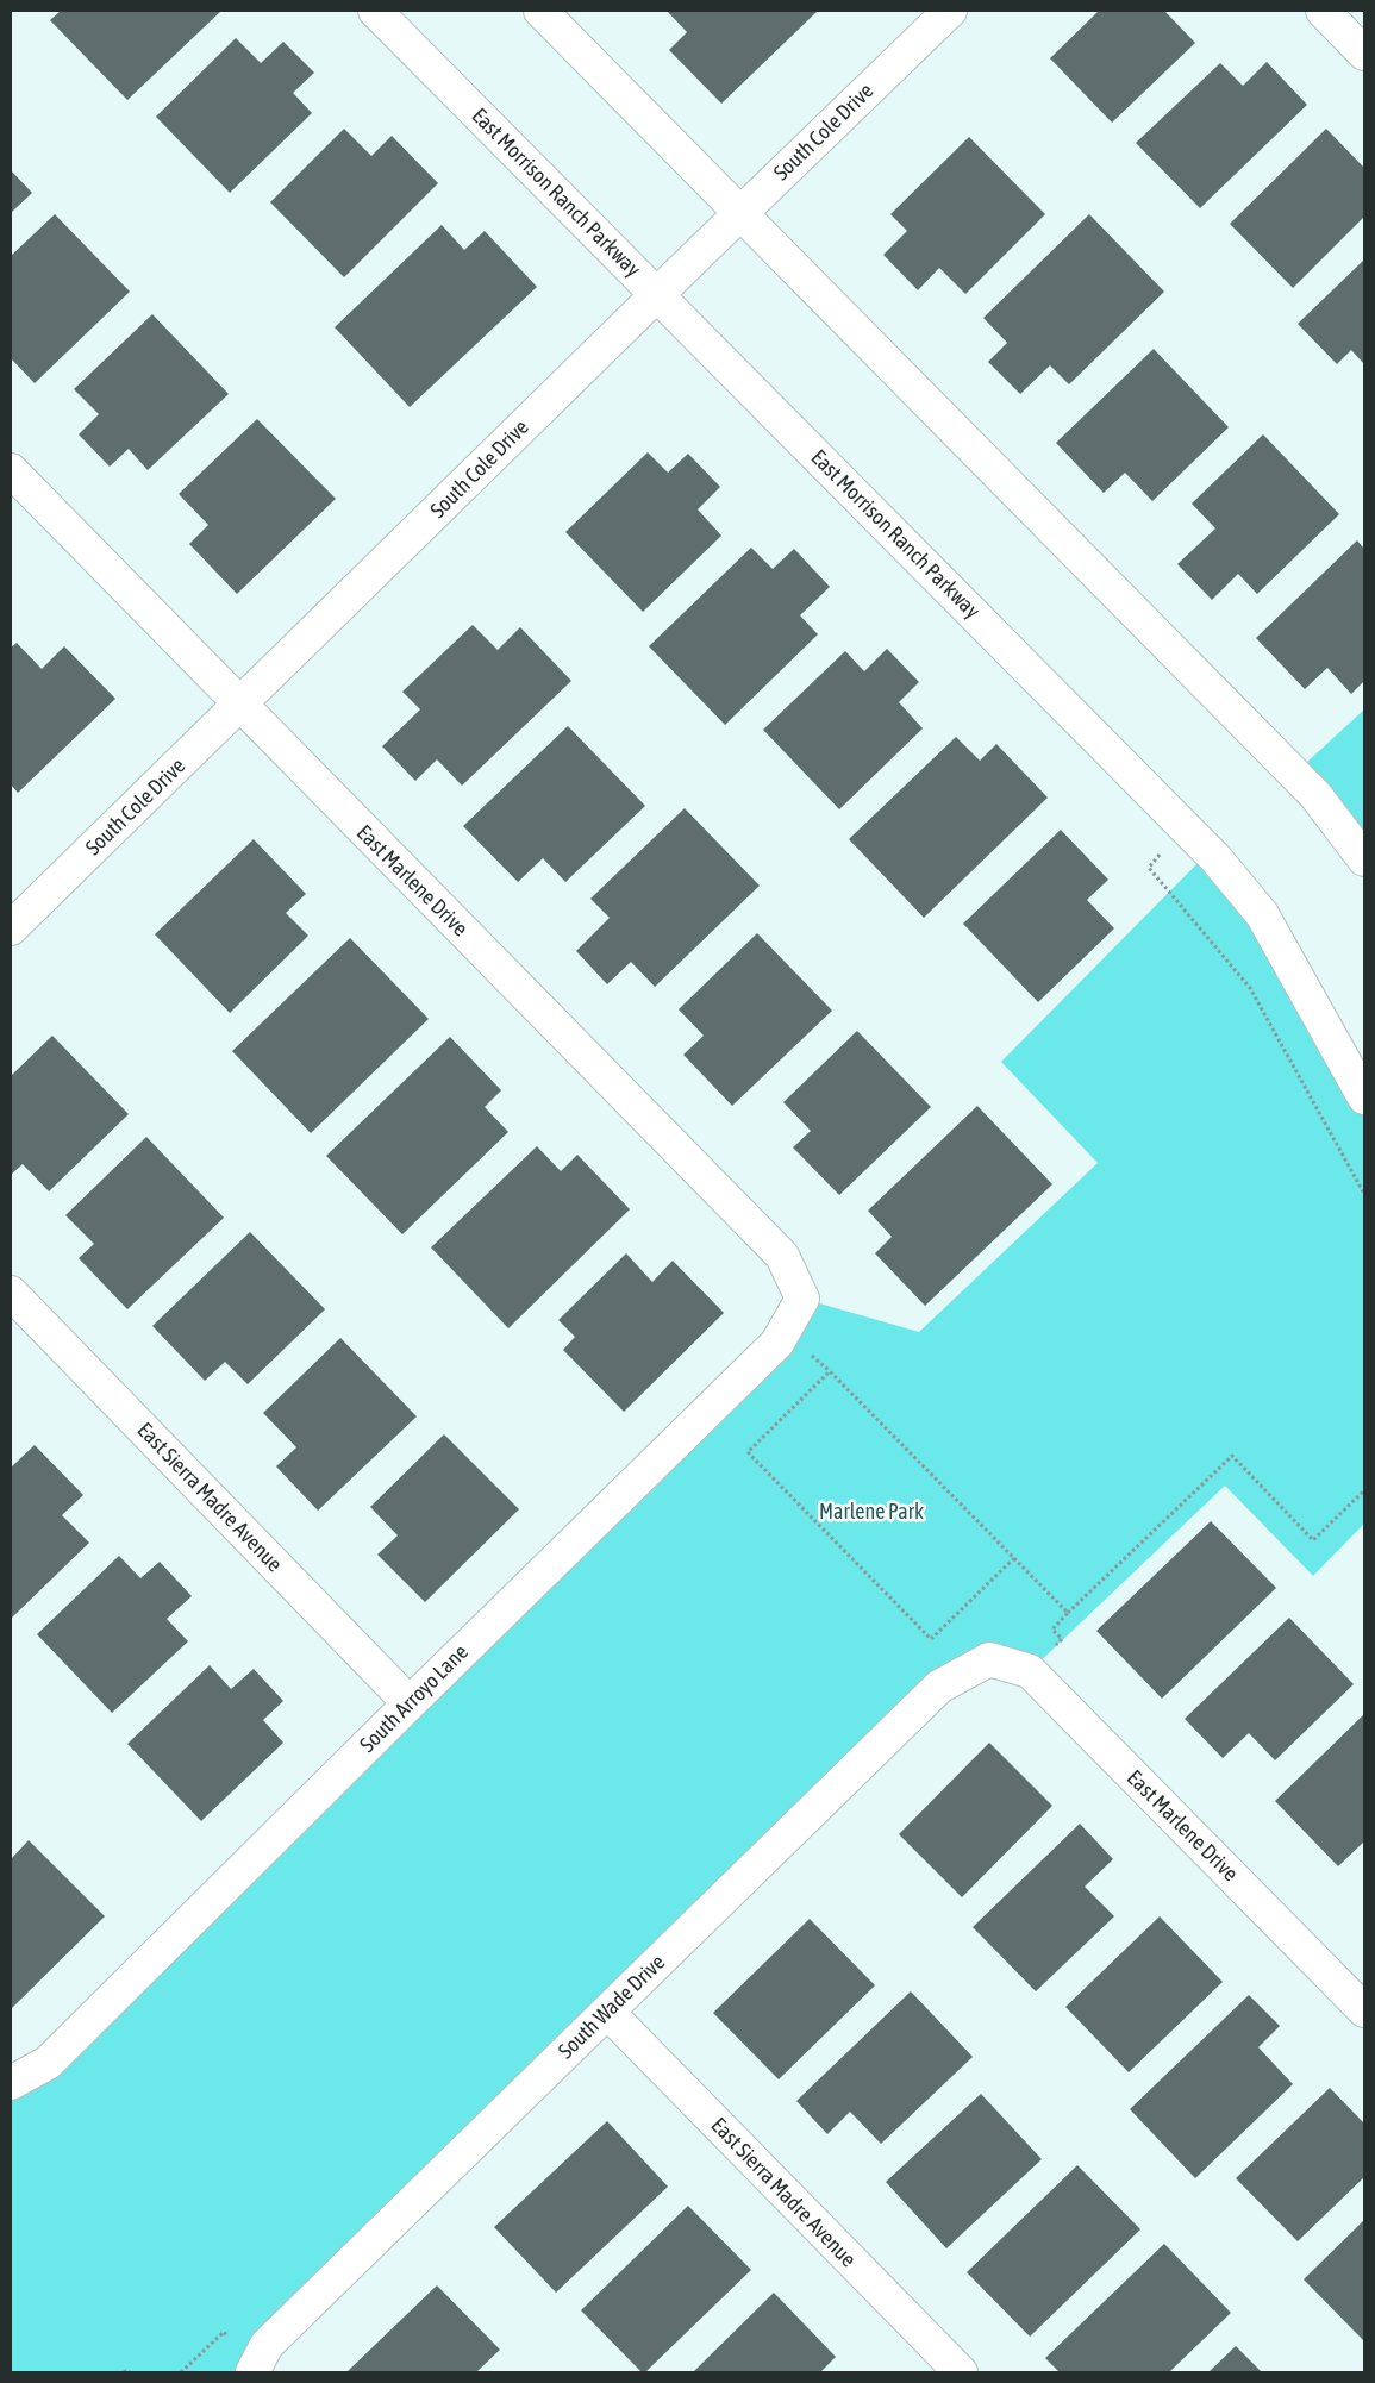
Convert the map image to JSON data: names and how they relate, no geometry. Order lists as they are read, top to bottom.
{
  "streets": {
    "street": [
      "South Cole Drive",
      "East Morrison Ranch Parkway",
      "East Marlene Drive",
      "East Sierra Madre Avenue",
      "South Arroyo Lane",
      "South Wade Drive"
    ]
  },
  "crossings": [
    ["South Cole Drive", "East Morrison Ranch Parkway"],
    ["South Cole Drive", "East Marlene Drive"],
    ["East Marlene Drive", "South Arroyo Lane"],
    ["East Marlene Drive", "South Wade Drive"],
    ["East Sierra Madre Avenue", "South Arroyo Lane"],
    ["East Sierra Madre Avenue", "South Wade Drive"]
  ],
  "parks": ["Marlene Park"]
}
